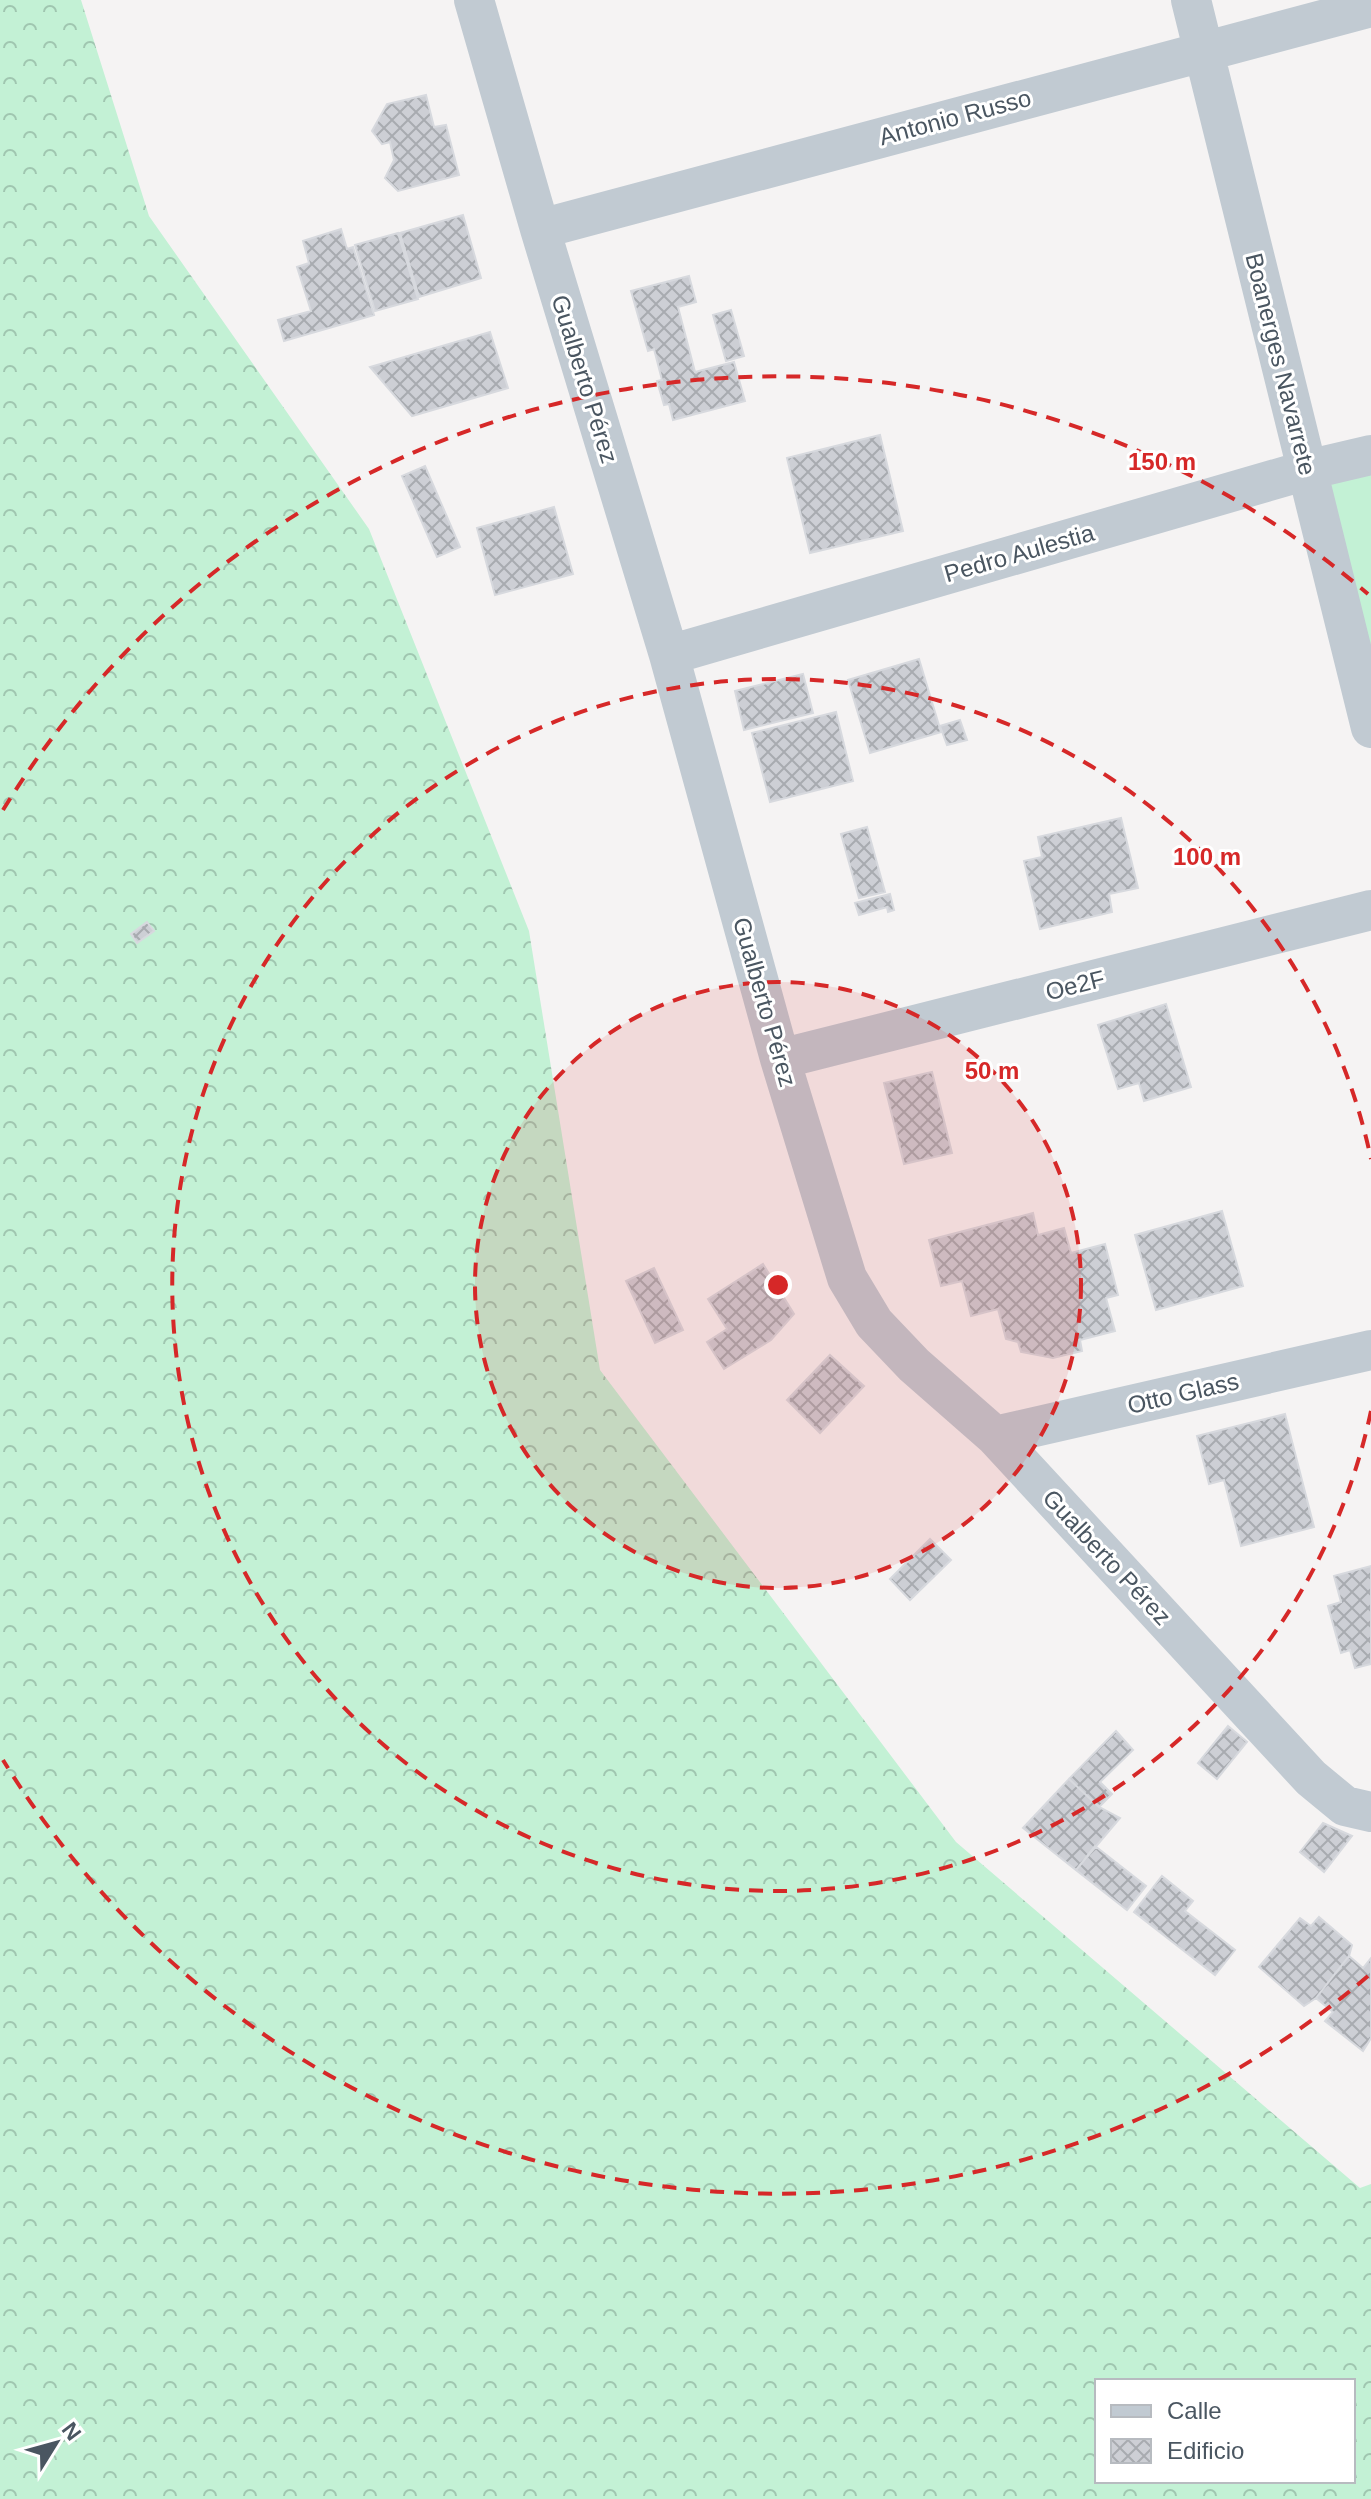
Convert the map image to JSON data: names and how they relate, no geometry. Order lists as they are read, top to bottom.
{
  "streets": {
    "street": [
      "Antonio Russo",
      "Boanerges Navarrete",
      "Gualberto Pérez",
      "Pedro Aulestia",
      "Oe2F",
      "Otto Glass"
    ]
  },
  "crossings": [
    ["Antonio Russo", "Boanerges Navarrete"],
    ["Antonio Russo", "Gualberto Pérez"],
    ["Boanerges Navarrete", "Pedro Aulestia"],
    ["Gualberto Pérez", "Pedro Aulestia"],
    ["Gualberto Pérez", "Oe2F"],
    ["Gualberto Pérez", "Otto Glass"]
  ],
  "legend": ["Calle", "Edificio"],
  "north": "top right",
  "rings": ["150 m", "100 m", "50 m"]
}
